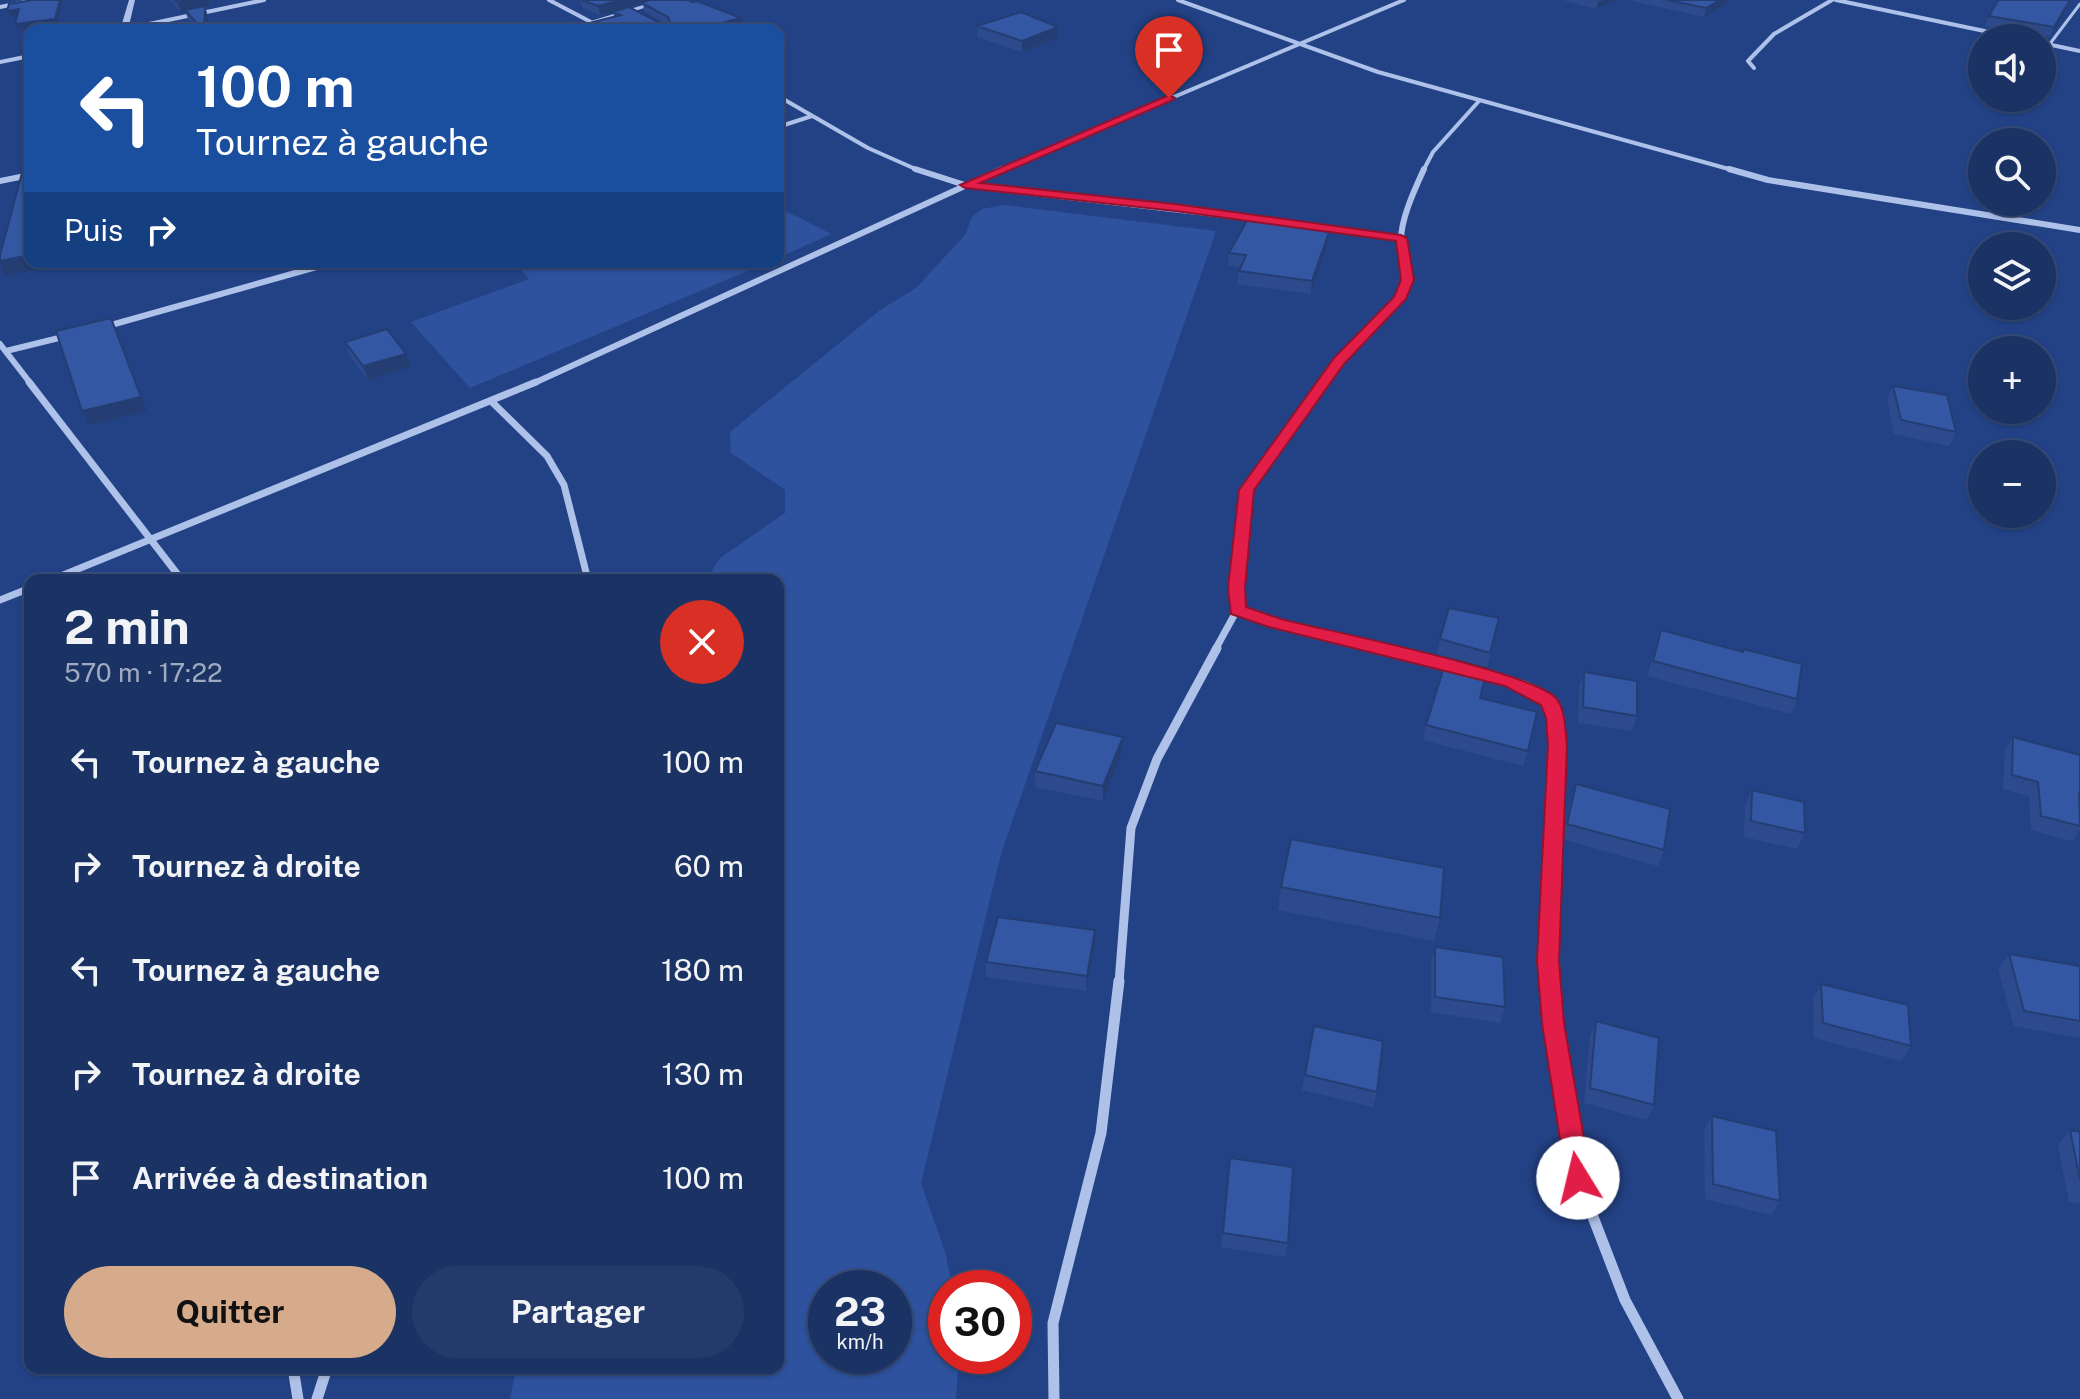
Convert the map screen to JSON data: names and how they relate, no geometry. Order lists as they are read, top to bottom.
{
  "page": {
    "map_buttons": ["+", "−"],
    "turn": ["100 m", "Tournez à gauche"],
    "then": "Puis",
    "heading": ["2 min", "570 m · 17:22"],
    "list": [
      {
        "name": "Tournez à gauche",
        "value": "100 m"
      },
      {
        "name": "Tournez à droite",
        "value": "60 m"
      },
      {
        "name": "Tournez à gauche",
        "value": "180 m"
      },
      {
        "name": "Tournez à droite",
        "value": "130 m"
      },
      {
        "name": "Arrivée à destination",
        "value": "100 m"
      }
    ],
    "buttons": ["Quitter", "Partager"],
    "speed": "23 km/h",
    "limit": "30"
  }
}
